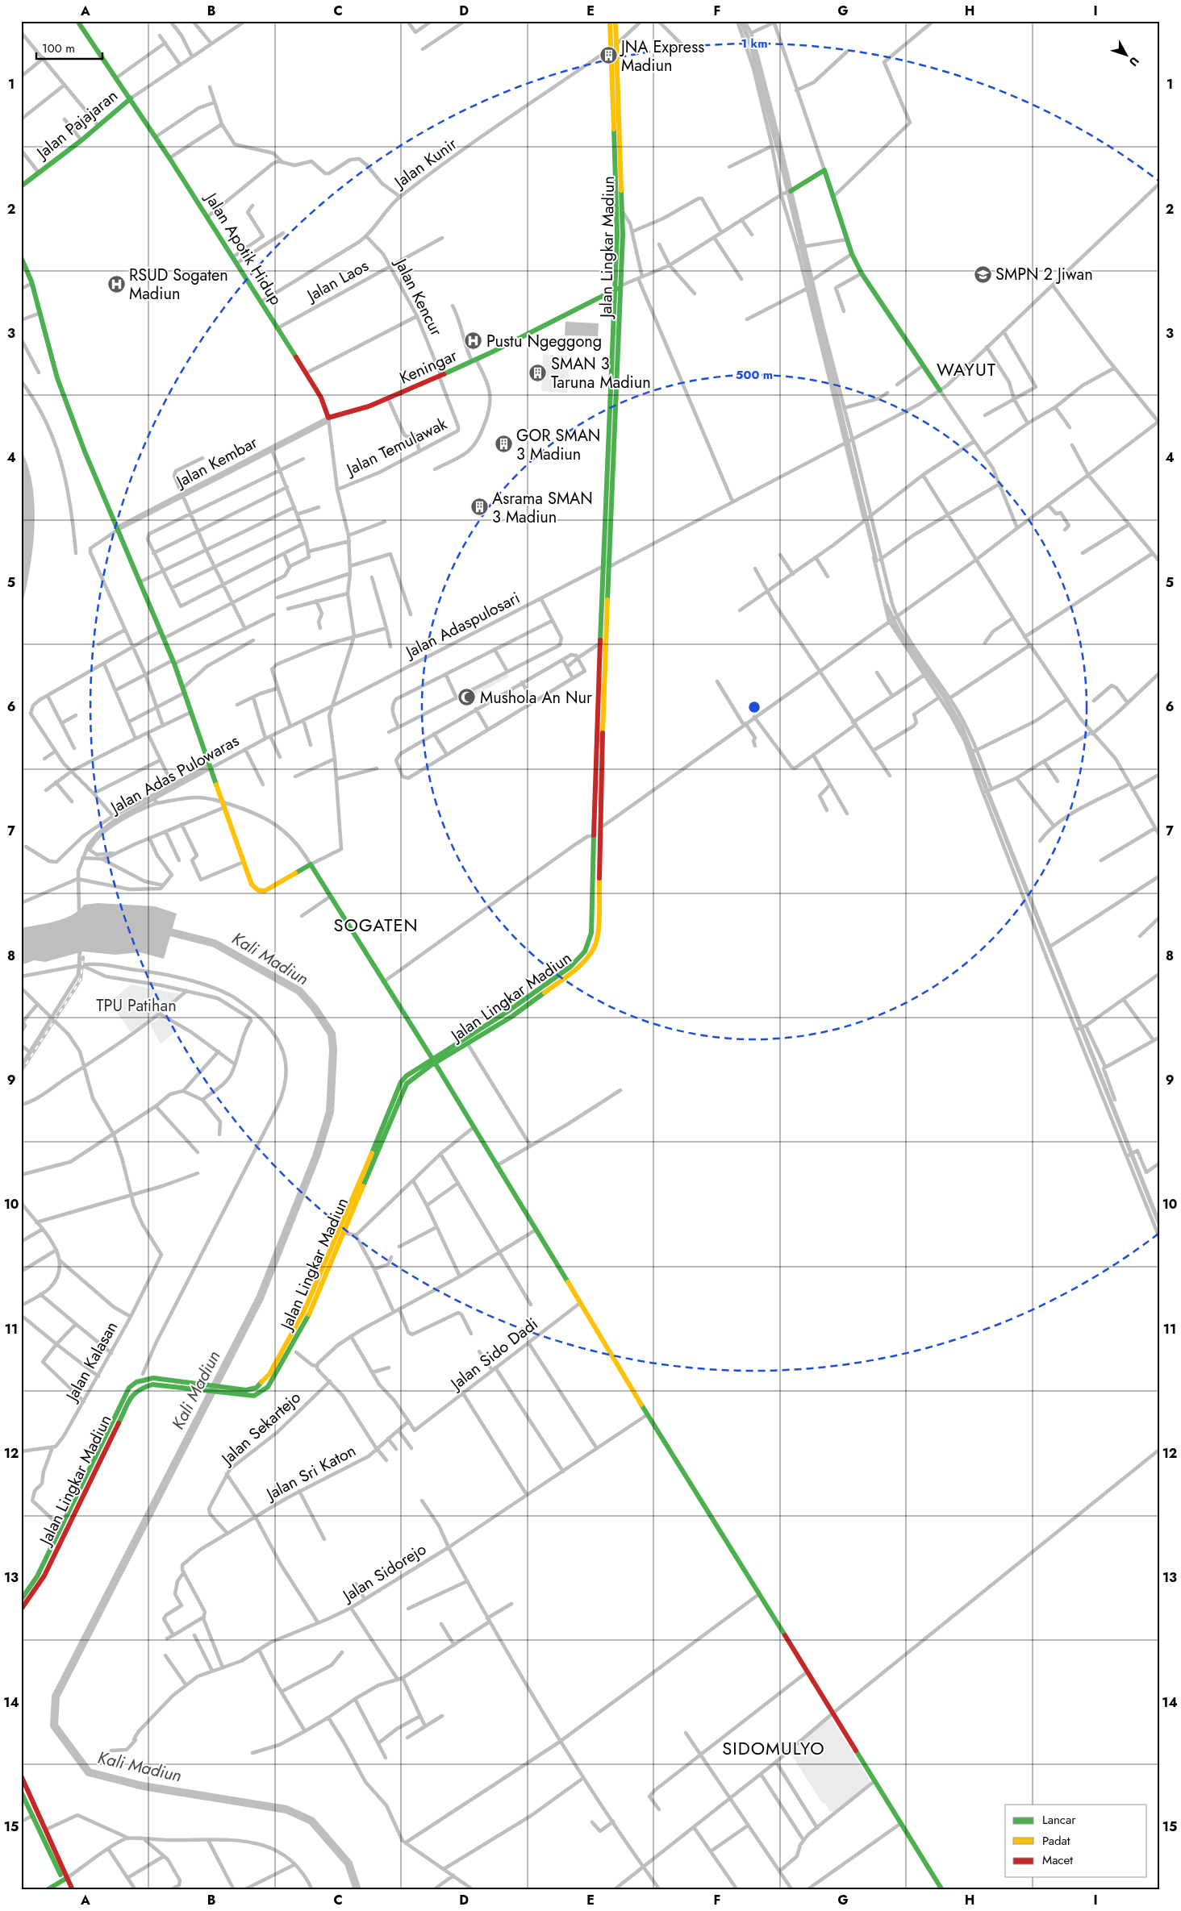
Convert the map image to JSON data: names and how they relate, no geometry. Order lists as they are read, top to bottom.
{
  "streets": {
    "main road": [
      "Jalan Pajajaran",
      "Jalan Lingkar Madiun",
      "Jalan Apotik Hidup",
      "Keningar"
    ],
    "street": [
      "Jalan Kunir",
      "Jalan Laos",
      "Jalan Kencur",
      "Jalan Temulawak",
      "Jalan Kembar",
      "Jalan Adaspulosari",
      "Jalan Adas Pulowaras",
      "Jalan Sido Dadi",
      "Jalan Kalasan",
      "Jalan Sekartejo",
      "Jalan Sri Katon",
      "Jalan Sidorejo"
    ]
  },
  "crossings": [
    ["Jalan Pajajaran", "Jalan Apotik Hidup"],
    ["Jalan Kunir", "Jalan Lingkar Madiun"],
    ["Jalan Kunir", "Jalan Apotik Hidup"],
    ["Jalan Kunir", "Jalan Kencur"],
    ["Jalan Lingkar Madiun", "Keningar"],
    ["Jalan Lingkar Madiun", "Jalan Adaspulosari"],
    ["Jalan Apotik Hidup", "Jalan Laos"],
    ["Jalan Apotik Hidup", "Keningar"],
    ["Jalan Apotik Hidup", "Jalan Kembar"],
    ["Jalan Laos", "Jalan Kencur"],
    ["Jalan Kencur", "Keningar"],
    ["Jalan Kencur", "Jalan Temulawak"],
    ["Keningar", "Jalan Temulawak"],
    ["Keningar", "Jalan Kembar"],
    ["Jalan Adaspulosari", "Jalan Adas Pulowaras"],
    ["Jalan Sido Dadi", "Jalan Sri Katon"],
    ["Jalan Sekartejo", "Jalan Sri Katon"],
    ["Jalan Sekartejo", "Jalan Sidorejo"]
  ],
  "districts": ["WAYUT", "SOGATEN", "SIDOMULYO"],
  "water": ["Kali Madiun"],
  "parks": ["TPU Patihan"],
  "places": {
    "building": [
      "JNA Express Madiun",
      "SMAN 3 Taruna Madiun",
      "GOR SMAN 3 Madiun",
      "Asrama SMAN 3 Madiun"
    ],
    "school or university": ["SMPN 2 Jiwan"],
    "hospital": ["RSUD Sogaten Madiun", "Pustu Ngeggong"],
    "mosque": ["Mushola An Nur"]
  },
  "legend": ["Lancar", "Padat", "Macet"],
  "scale_bar": "100 m",
  "north": "bottom right",
  "grid": {
    "columns": [
      "A",
      "B",
      "C",
      "D",
      "E",
      "F",
      "G",
      "H",
      "I"
    ],
    "rows": [
      "1",
      "2",
      "3",
      "4",
      "5",
      "6",
      "7",
      "8",
      "9",
      "10",
      "11",
      "12",
      "13",
      "14",
      "15"
    ]
  },
  "rings": ["1 km", "500 m"]
}
